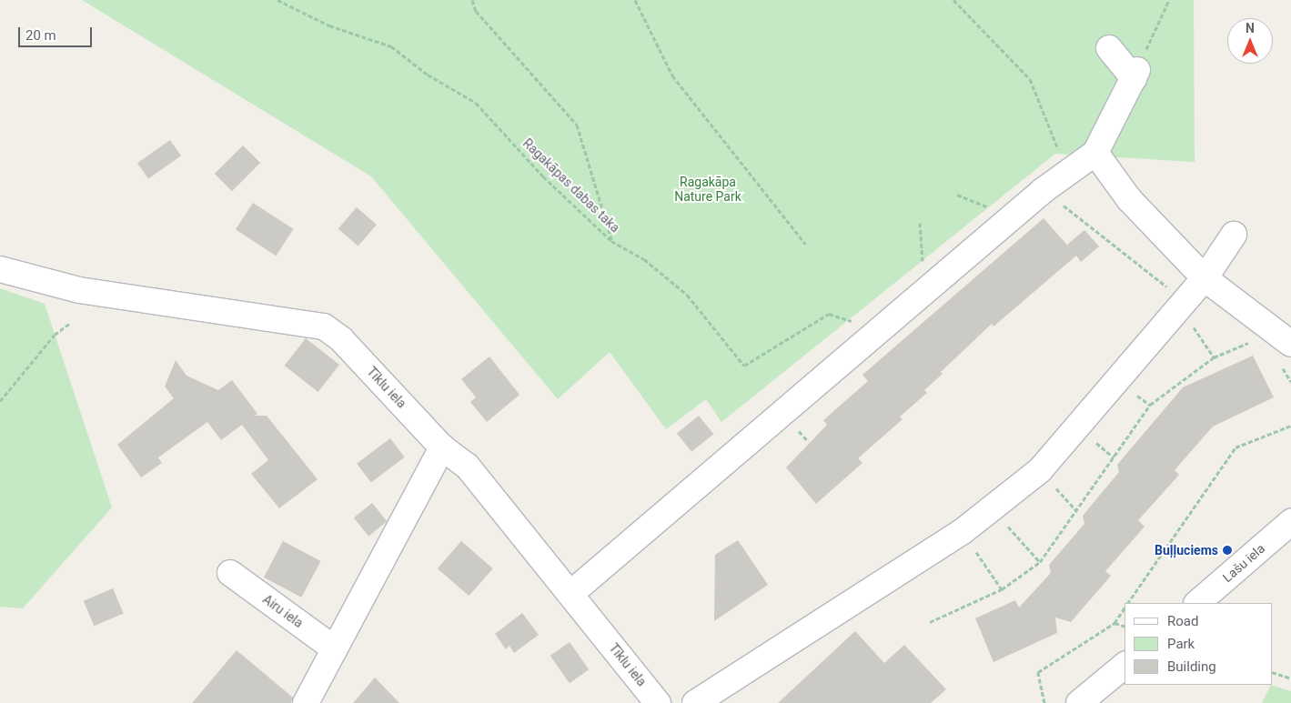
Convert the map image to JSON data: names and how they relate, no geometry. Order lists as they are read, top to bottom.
{
  "streets": {
    "street": ["Tīklu iela", "Lašu iela", "Airu iela"],
    "path": ["Ragakāpas dabas taka"]
  },
  "parks": ["Ragakāpa Nature Park"],
  "places": ["Buļļuciems"],
  "legend": ["Road", "Park", "Building"],
  "scale_bar": "20 m",
  "north": "top"
}
